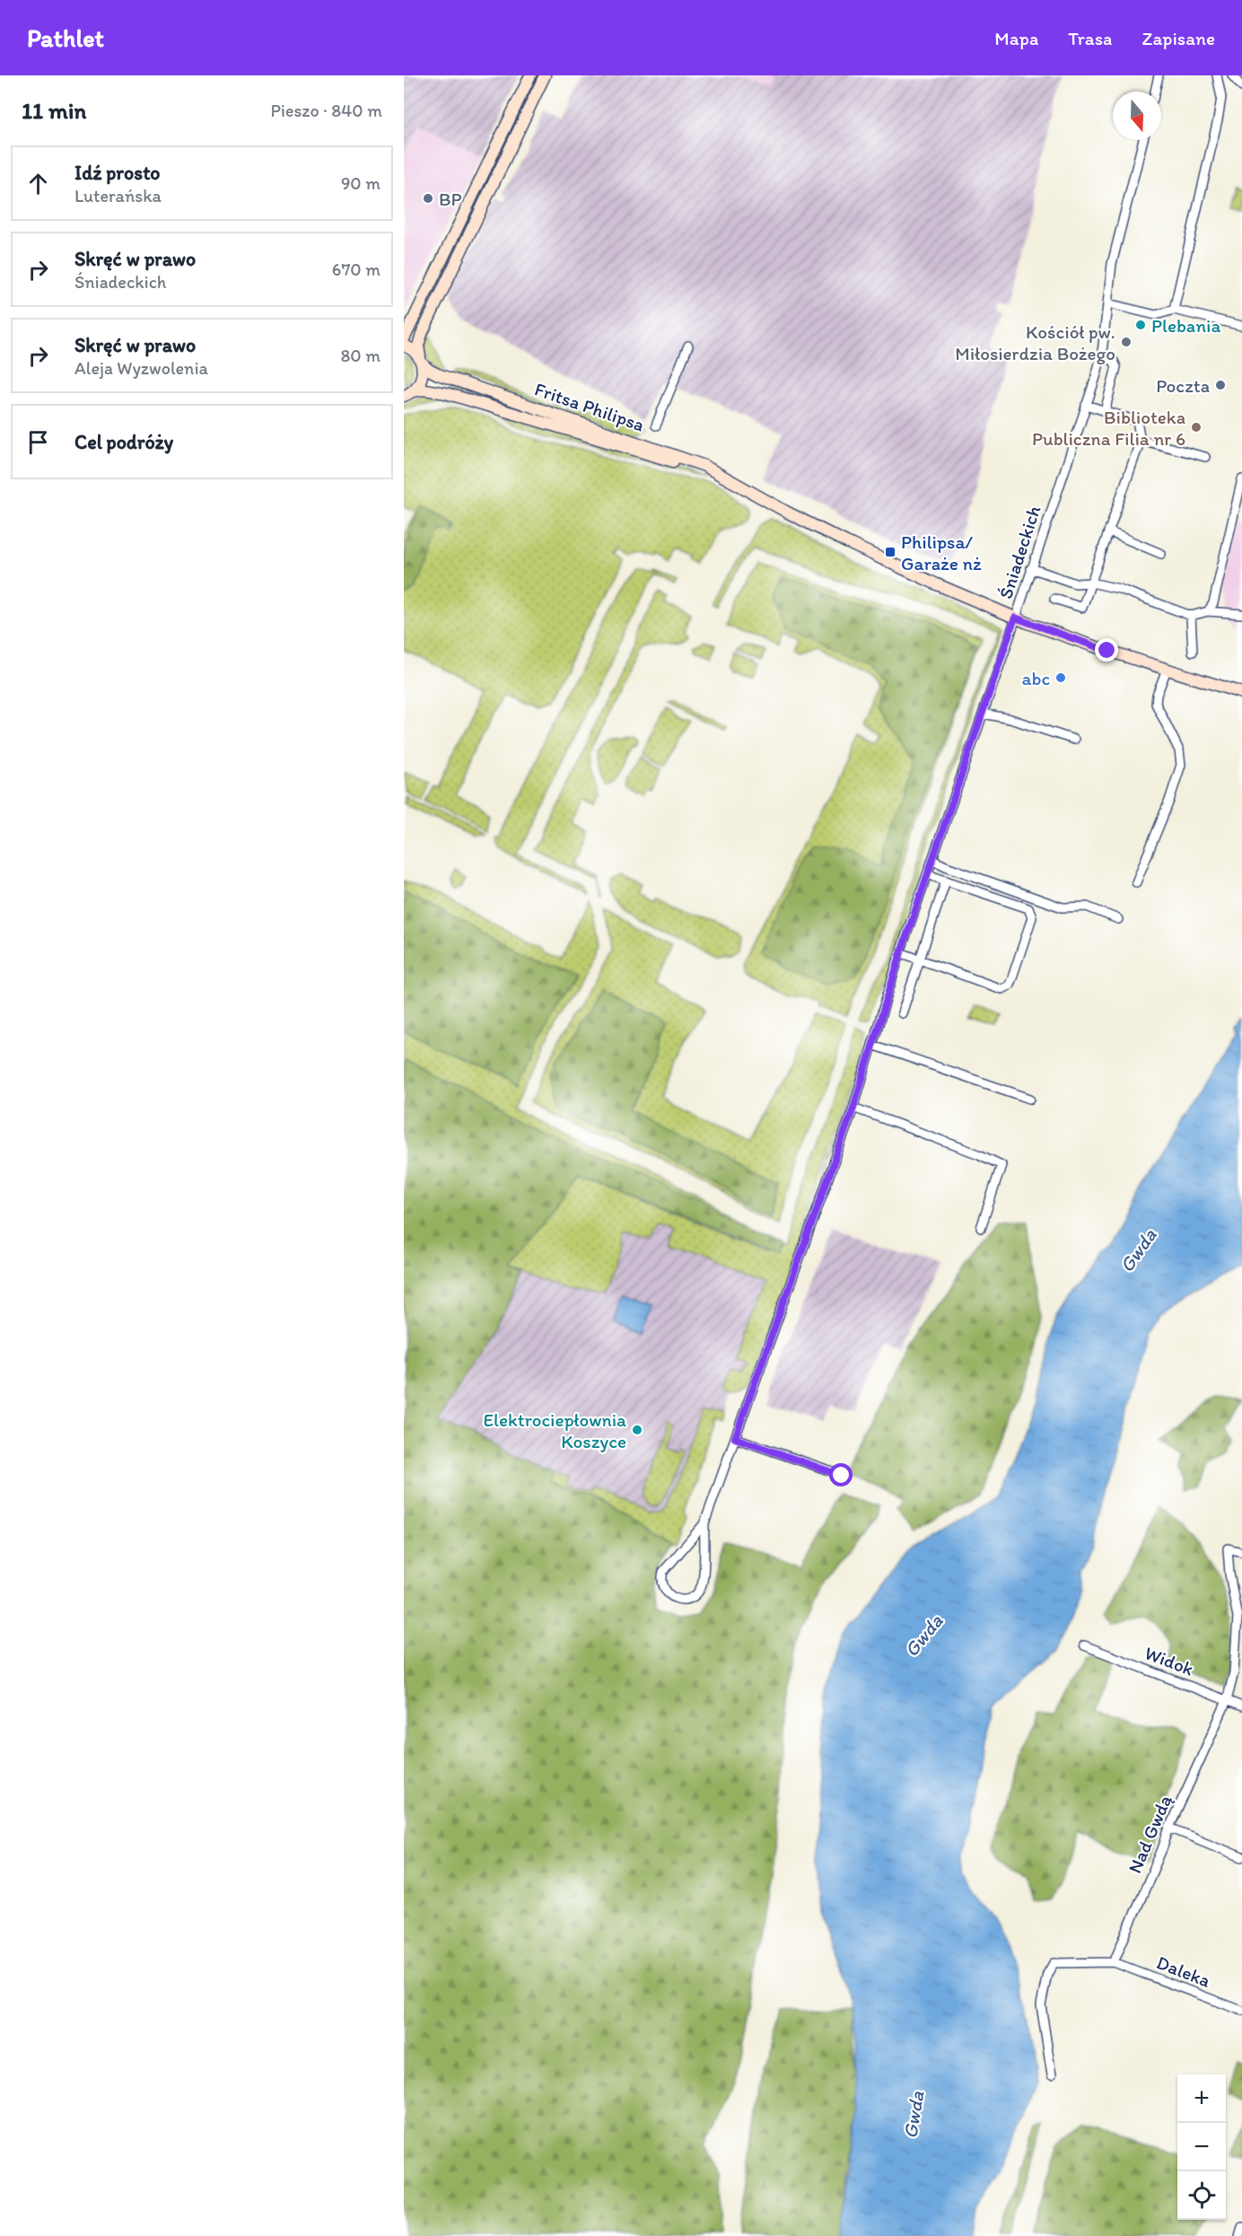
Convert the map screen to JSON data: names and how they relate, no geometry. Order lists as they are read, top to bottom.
{
  "streets": {
    "street": [
      "Fritsa Philipsa",
      "Śniadeckich",
      "Widok",
      "Nad Gwdą",
      "Daleka"
    ]
  },
  "crossings": [
    ["Fritsa Philipsa", "Śniadeckich"],
    ["Widok", "Nad Gwdą"],
    ["Nad Gwdą", "Daleka"]
  ],
  "water": ["Gwda"],
  "places": {
    "other": [
      "BP",
      "Plebania",
      "Kościół pw. Miłosierdzia Bożego",
      "Poczta",
      "Biblioteka Publiczna Filia nr 6",
      "abc",
      "Elektrociepłownia Koszyce"
    ],
    "transit": ["Philipsa/ Garaże nż"]
  },
  "north": "bottom",
  "page": {
    "header": "Pathlet",
    "nav": ["Mapa", "Trasa", "Zapisane"],
    "heading": ["11 min", "Pieszo · 840 m"],
    "list": [
      ["Idź prosto", "Luterańska", "90 m"],
      ["Skręć w prawo", "Śniadeckich", "670 m"],
      ["Skręć w prawo", "Aleja Wyzwolenia", "80 m"],
      "Cel podróży"
    ],
    "map_buttons": ["+", "−"]
  }
}
